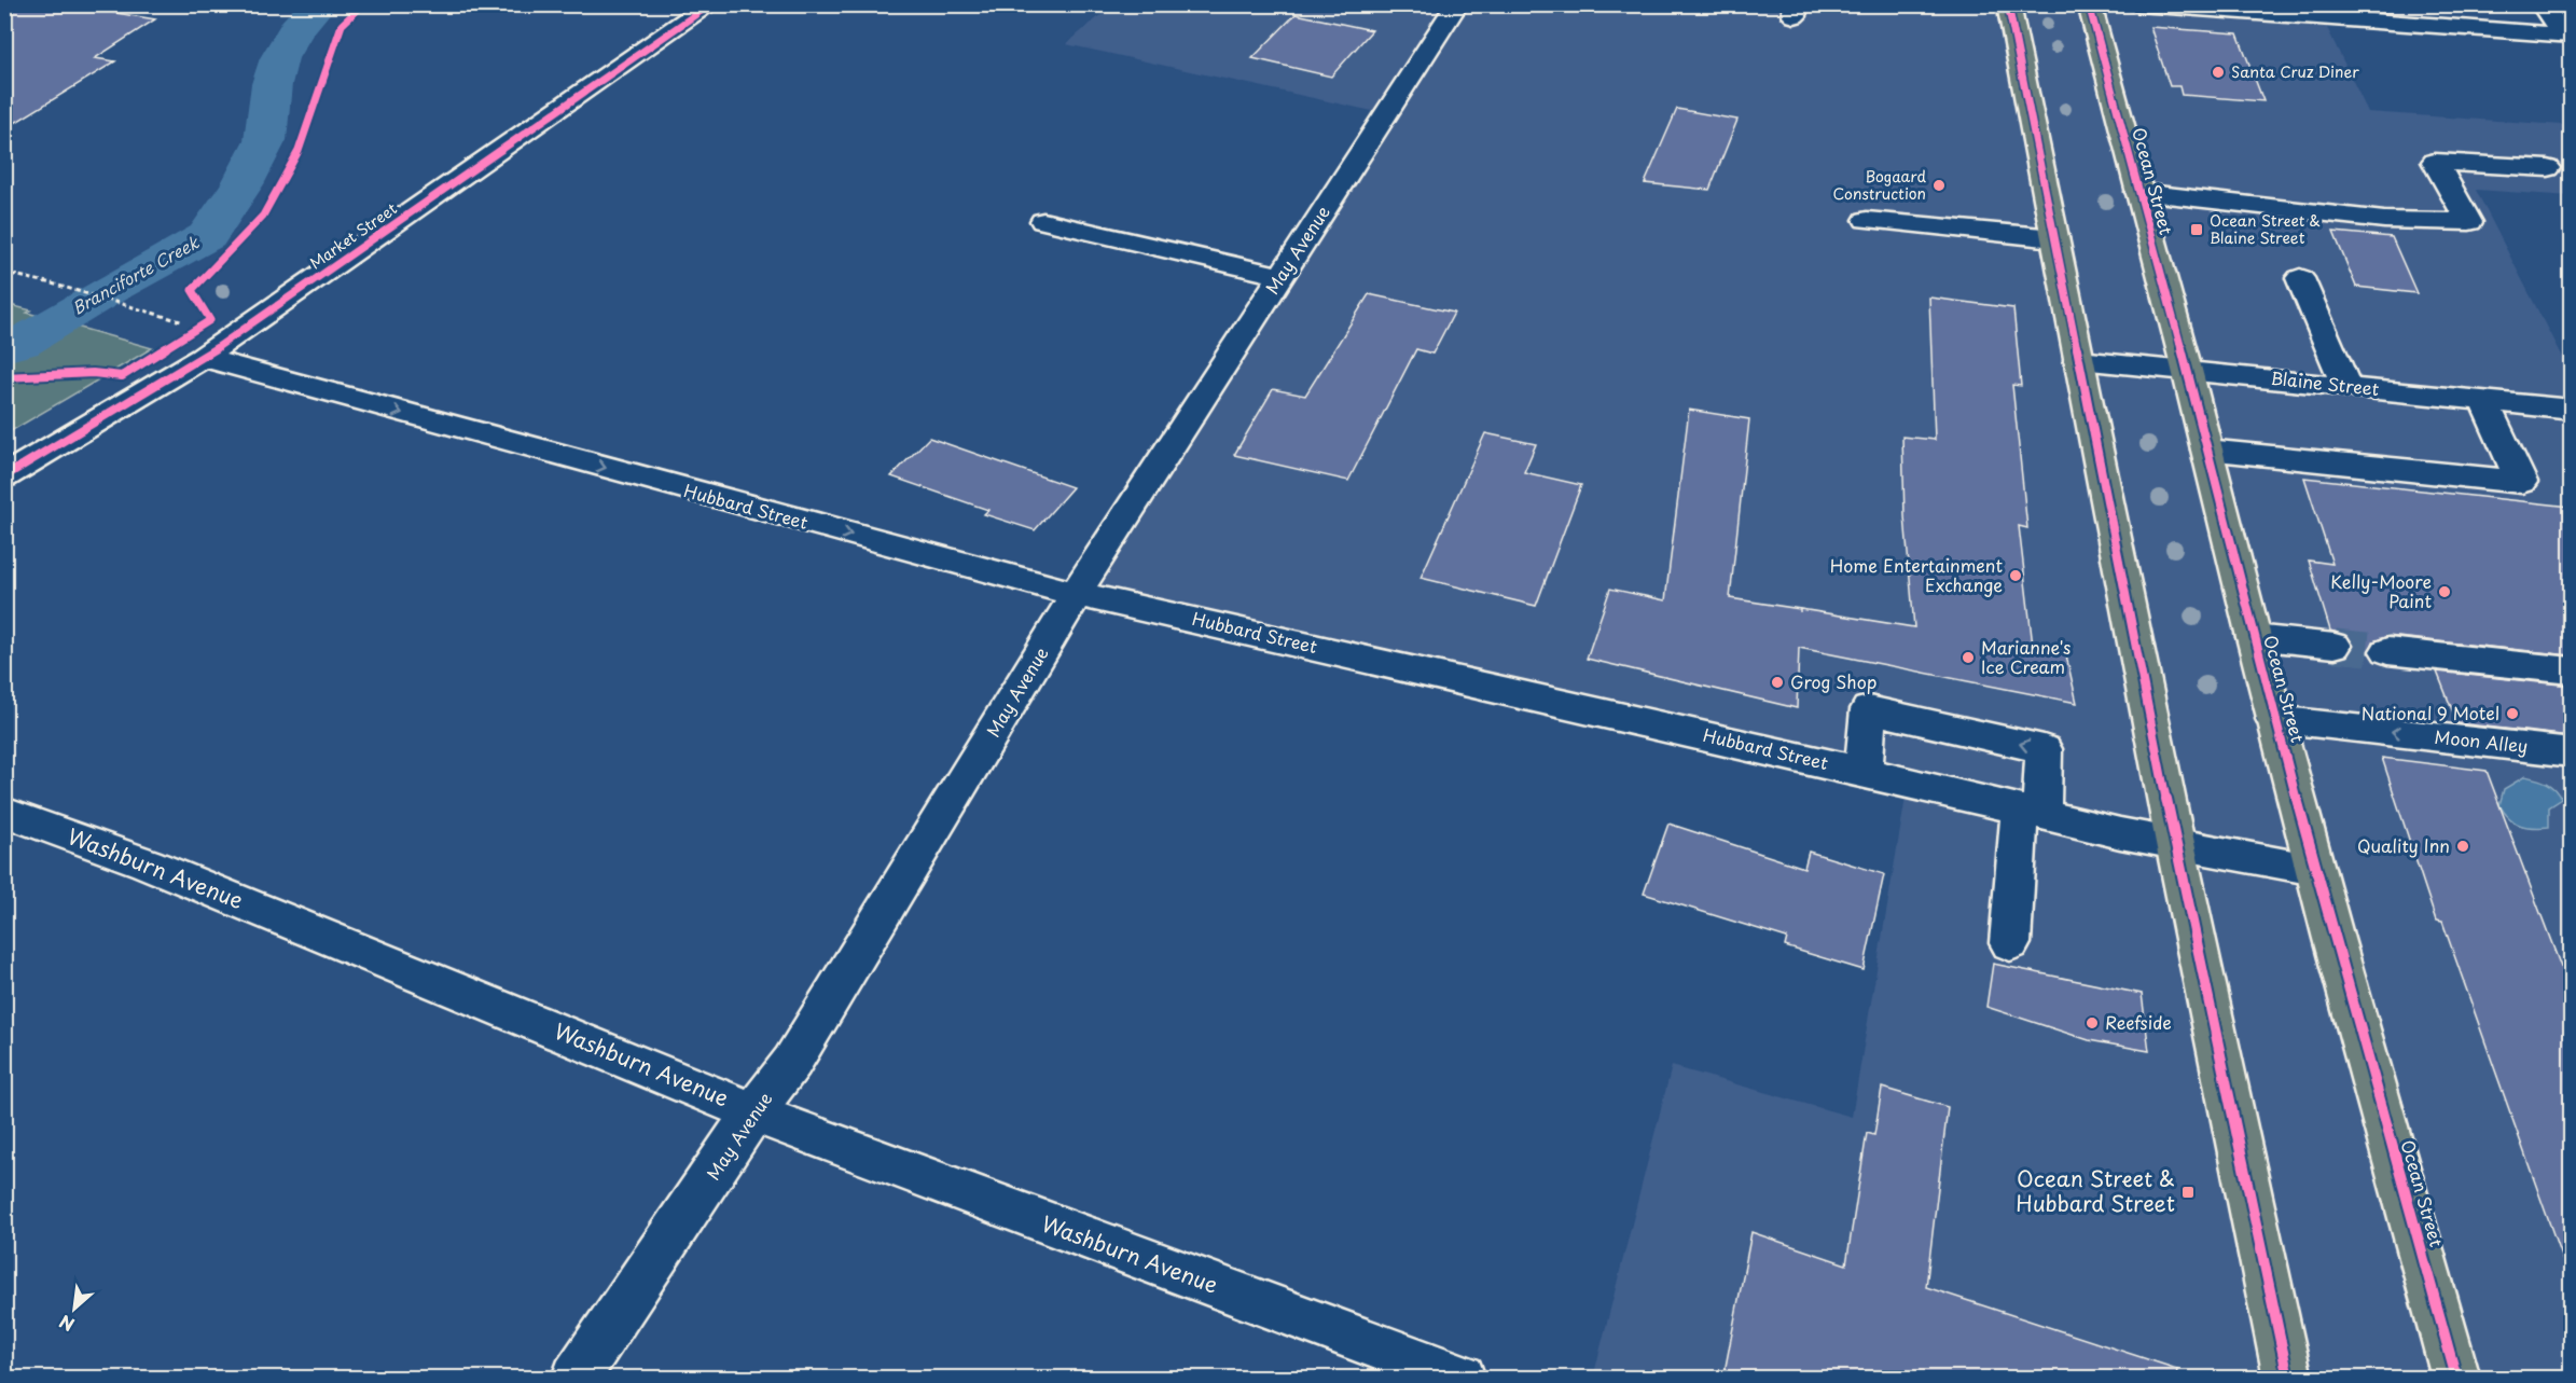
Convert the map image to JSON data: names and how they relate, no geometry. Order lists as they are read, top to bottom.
{
  "streets": {
    "main road": ["Ocean Street"],
    "street": [
      "Market Street",
      "May Avenue",
      "Blaine Street",
      "Hubbard Street",
      "Moon Alley",
      "Washburn Avenue"
    ]
  },
  "crossings": [
    ["Ocean Street", "Blaine Street"],
    ["Ocean Street", "Hubbard Street"],
    ["Ocean Street", "Moon Alley"],
    ["Market Street", "Hubbard Street"],
    ["May Avenue", "Hubbard Street"],
    ["May Avenue", "Washburn Avenue"]
  ],
  "one_way": ["Hubbard Street"],
  "water": ["Branciforte Creek"],
  "places": {
    "other": [
      "Santa Cruz Diner",
      "Bogaard Construction",
      "Home Entertainment Exchange",
      "Kelly-Moore Paint",
      "Marianne's Ice Cream",
      "Grog Shop",
      "National 9 Motel",
      "Quality Inn",
      "Reefside"
    ],
    "transit": ["Ocean Street & Blaine Street", "Ocean Street & Hubbard Street"]
  },
  "north": "bottom left"
}
